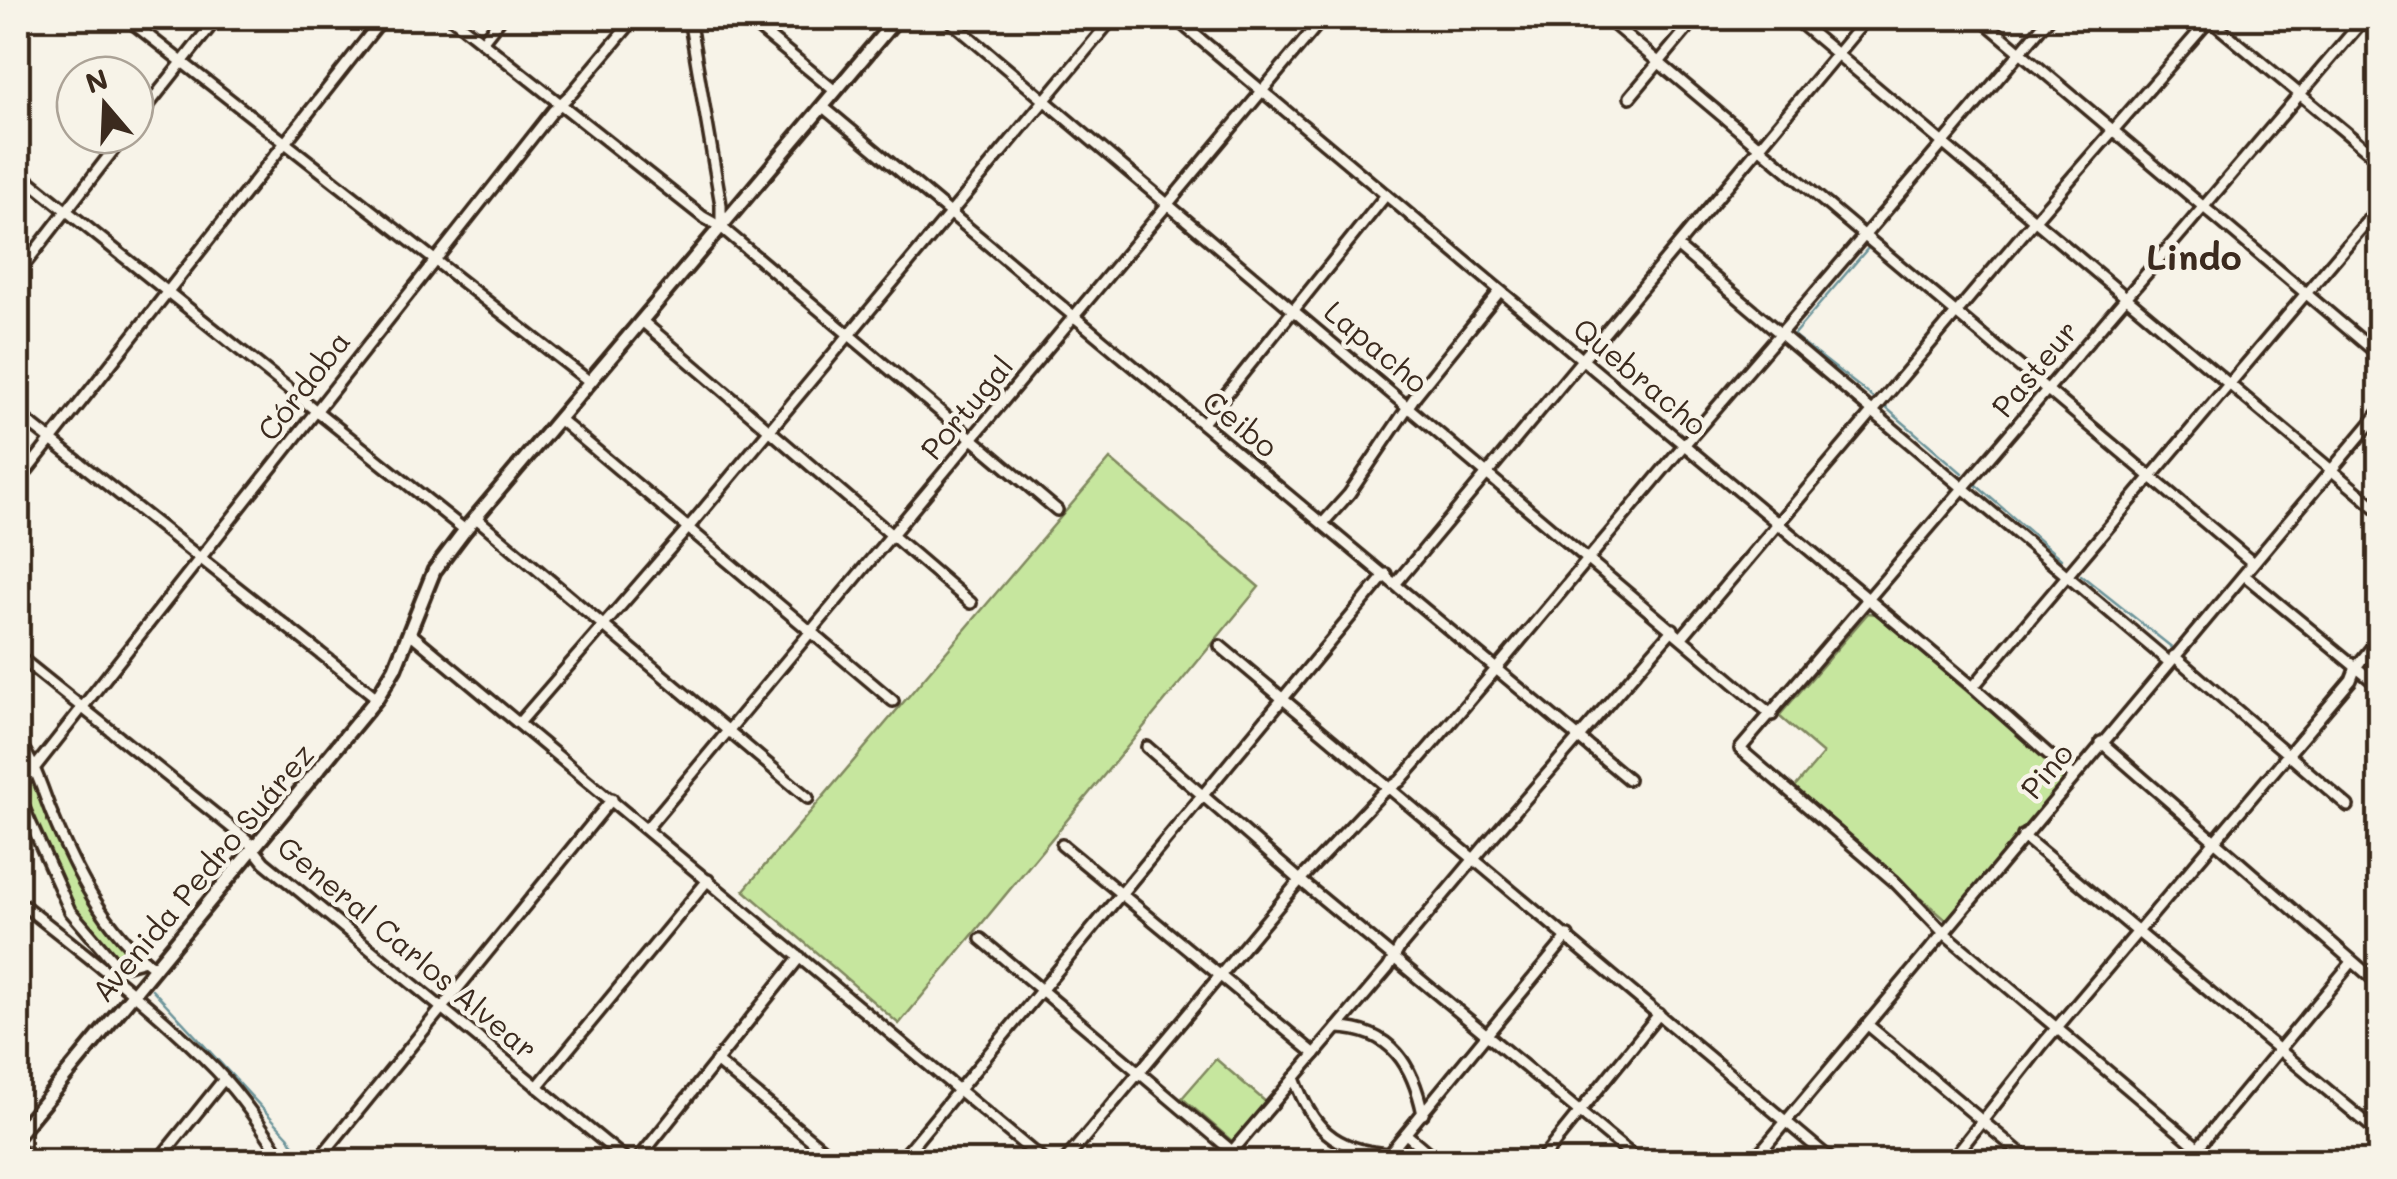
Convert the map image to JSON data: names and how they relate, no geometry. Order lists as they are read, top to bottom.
{
  "streets": {
    "main road": ["Avenida Pedro Suárez"],
    "street": [
      "Lapacho",
      "Pasteur",
      "Quebracho",
      "Córdoba",
      "Portugal",
      "Ceibo",
      "Pino",
      "General Carlos Alvear"
    ]
  },
  "crossings": [
    ["Lapacho", "Pasteur"],
    ["Lapacho", "Portugal"],
    ["Pasteur", "Quebracho"],
    ["Pasteur", "Pino"],
    ["Quebracho", "Portugal"],
    ["Quebracho", "Pino"],
    ["Córdoba", "General Carlos Alvear"],
    ["Portugal", "Ceibo"],
    ["Ceibo", "Avenida Pedro Suárez"],
    ["Avenida Pedro Suárez", "General Carlos Alvear"]
  ],
  "districts": ["Lindo"],
  "north": "top"
}
